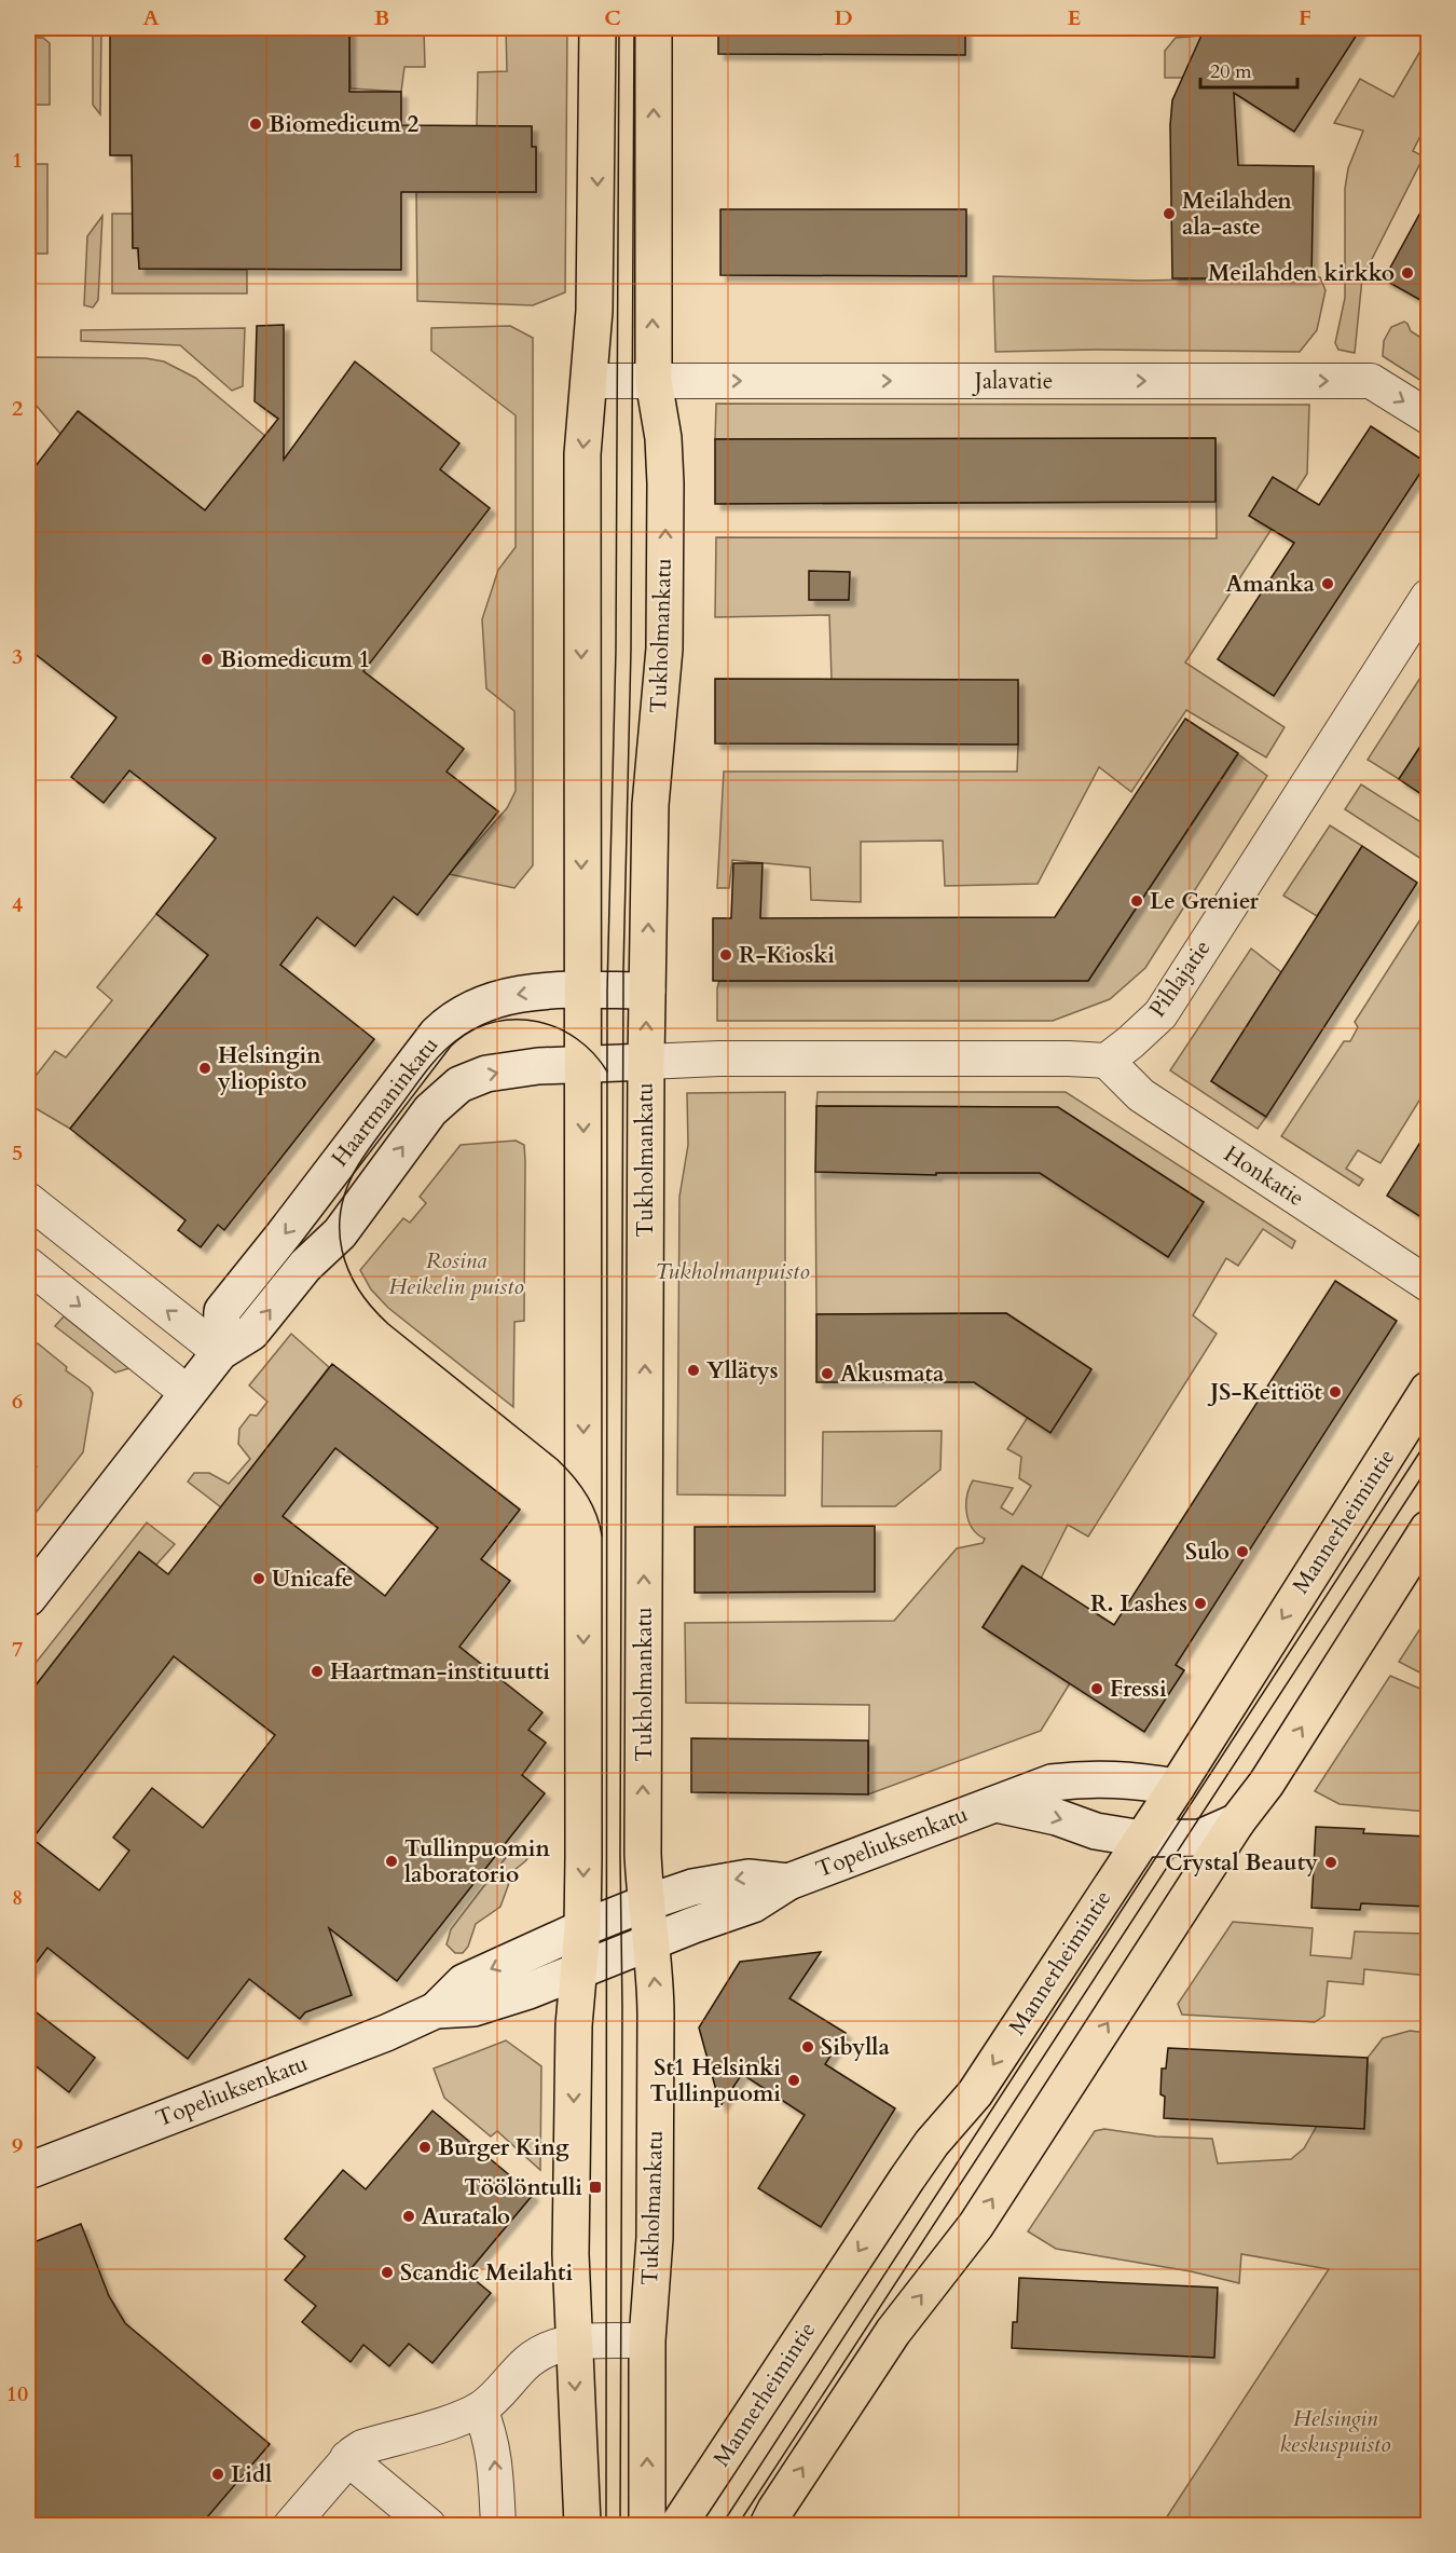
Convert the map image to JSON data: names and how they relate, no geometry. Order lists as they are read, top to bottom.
{
  "streets": {
    "main road": [
      "Tukholmankatu",
      "Haartmaninkatu",
      "Mannerheimintie",
      "Topeliuksenkatu"
    ],
    "street": ["Jalavatie", "Pihlajatie", "Honkatie"]
  },
  "crossings": [
    ["Jalavatie", "Tukholmankatu"],
    ["Tukholmankatu", "Haartmaninkatu"],
    ["Tukholmankatu", "Topeliuksenkatu"],
    ["Pihlajatie", "Honkatie"],
    ["Mannerheimintie", "Topeliuksenkatu"]
  ],
  "one_way": ["Jalavatie"],
  "parks": ["Rosina Heikelin puisto", "Tukholmanpuisto", "Helsingin keskuspuisto"],
  "places": {
    "other": [
      "Biomedicum 2",
      "Meilahden ala-aste",
      "Meilahden kirkko",
      "Amanka",
      "Biomedicum 1",
      "Le Grenier",
      "R-Kioski",
      "Helsingin yliopisto",
      "Yllätys",
      "Akusmata",
      "JS-Keittiöt",
      "Sulo",
      "Unicafe",
      "R. Lashes",
      "Haartman-instituutti",
      "Fressi",
      "Tullinpuomin laboratorio",
      "Crystal Beauty",
      "Sibylla",
      "St1 Helsinki Tullinpuomi",
      "Burger King",
      "Auratalo",
      "Scandic Meilahti",
      "Lidl"
    ],
    "transit": ["Töölöntulli"]
  },
  "scale_bar": "20 m",
  "grid": {
    "columns": [
      "A",
      "B",
      "C",
      "D",
      "E",
      "F"
    ],
    "rows": [
      "1",
      "2",
      "3",
      "4",
      "5",
      "6",
      "7",
      "8",
      "9",
      "10"
    ]
  }
}
